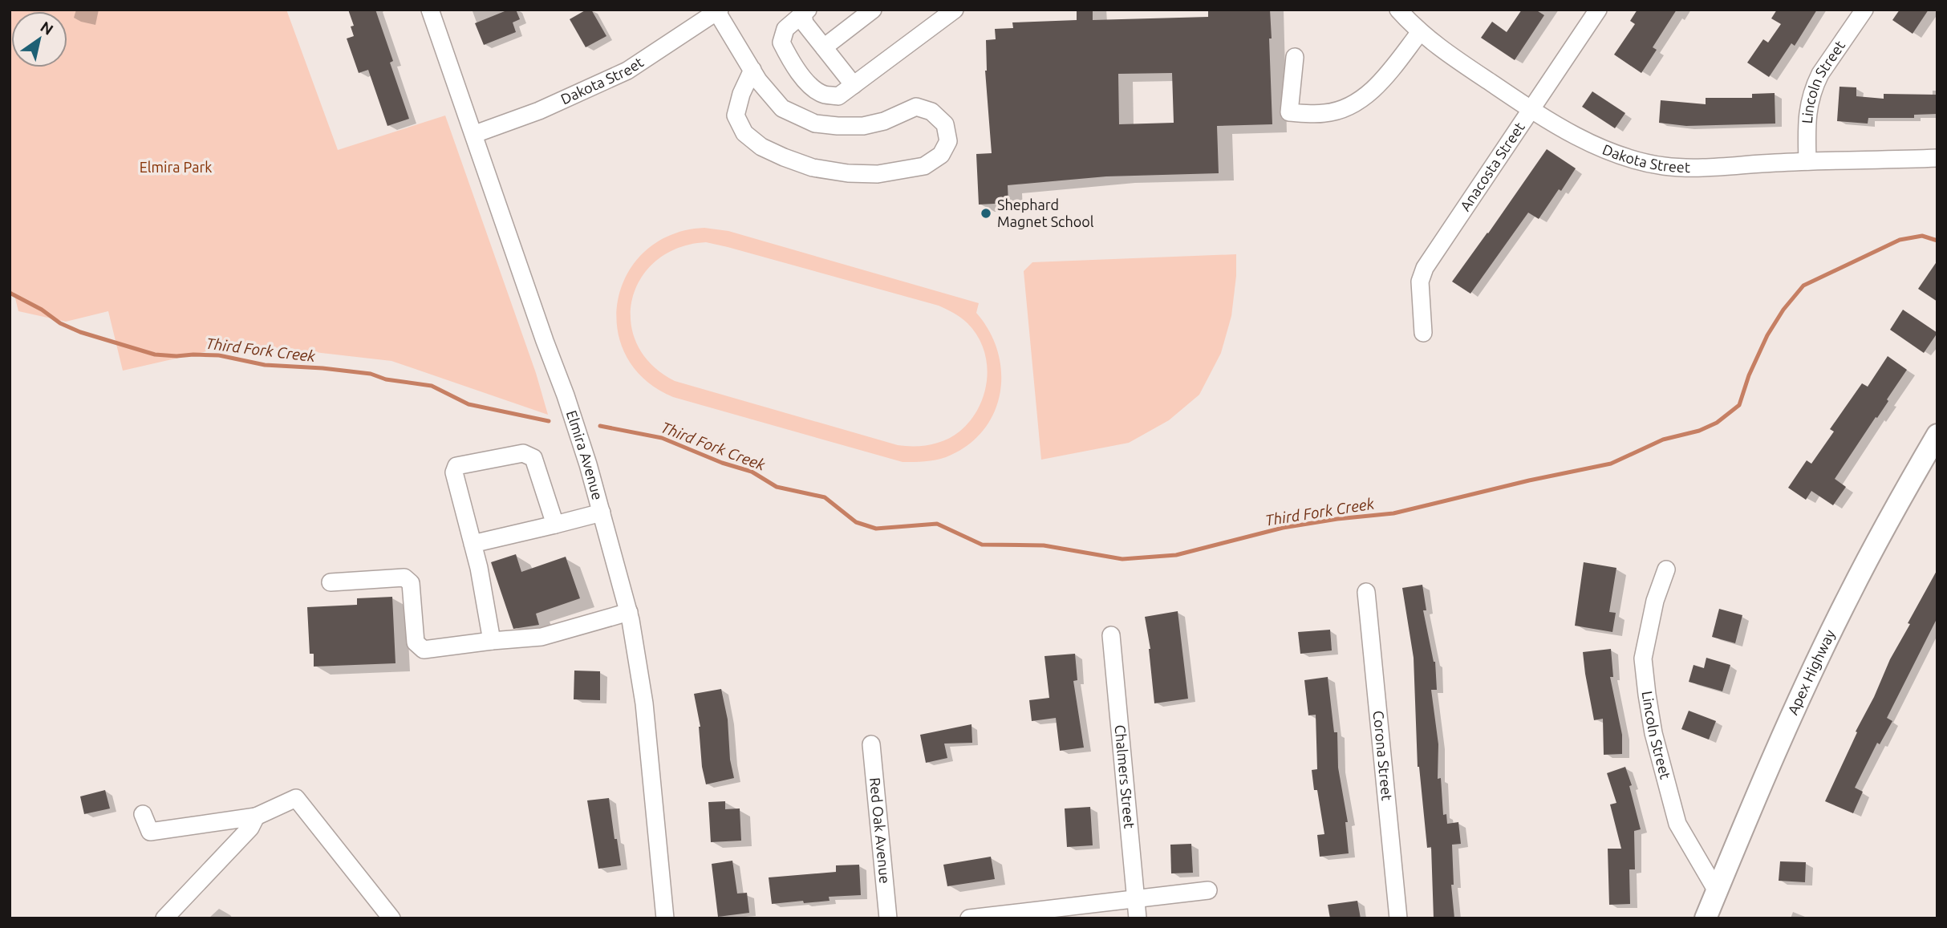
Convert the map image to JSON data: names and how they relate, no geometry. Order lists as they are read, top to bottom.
{
  "streets": {
    "main road": ["Apex Highway"],
    "street": [
      "Dakota Street",
      "Lincoln Street",
      "Anacosta Street",
      "Elmira Avenue",
      "Corona Street",
      "Chalmers Street",
      "Red Oak Avenue"
    ]
  },
  "crossings": [
    ["Dakota Street", "Lincoln Street"],
    ["Dakota Street", "Anacosta Street"],
    ["Dakota Street", "Elmira Avenue"],
    ["Lincoln Street", "Apex Highway"]
  ],
  "water": ["Third Fork Creek"],
  "parks": ["Elmira Park"],
  "places": ["Shephard Magnet School"],
  "north": "top right"
}
